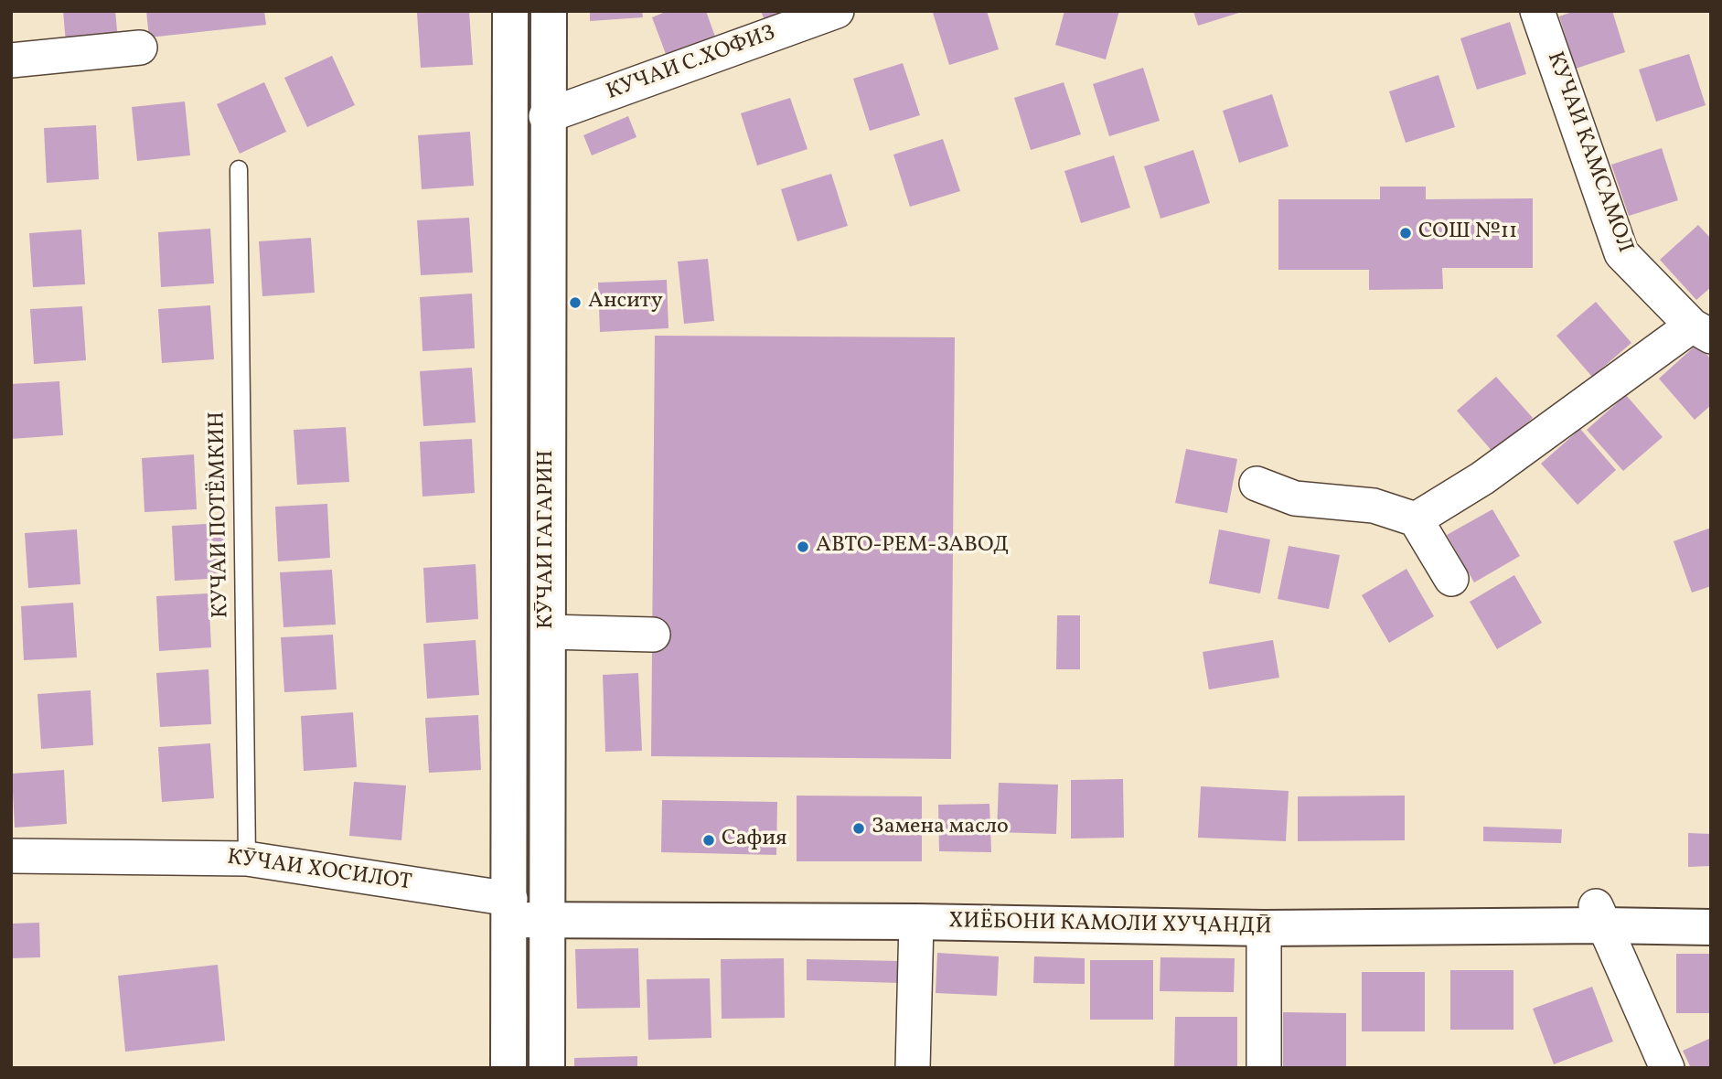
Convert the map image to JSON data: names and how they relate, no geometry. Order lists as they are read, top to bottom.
{
  "streets": {
    "main road": ["КӮЧАИ ГАГАРИН", "ХИЁБОНИ КАМОЛИ ХУҶАНДӢ"],
    "street": ["КУЧАИ С.ХОФИЗ", "КУЧАИ КАМСАМОЛ", "КӮЧАИ ХОСИЛОТ"],
    "lane": ["КУЧАИ ПОТЁМКИН"]
  },
  "crossings": [
    ["КУЧАИ С.ХОФИЗ", "КӮЧАИ ГАГАРИН"],
    ["КУЧАИ ПОТЁМКИН", "КӮЧАИ ХОСИЛОТ"],
    ["КӮЧАИ ГАГАРИН", "КӮЧАИ ХОСИЛОТ"],
    ["КӮЧАИ ГАГАРИН", "ХИЁБОНИ КАМОЛИ ХУҶАНДӢ"],
    ["КӮЧАИ ХОСИЛОТ", "ХИЁБОНИ КАМОЛИ ХУҶАНДӢ"]
  ],
  "places": [
    "СОШ №11",
    "Анситу",
    "АВТО-РЕМ-ЗАВОД",
    "Замена масло",
    "Сафия"
  ]
}
